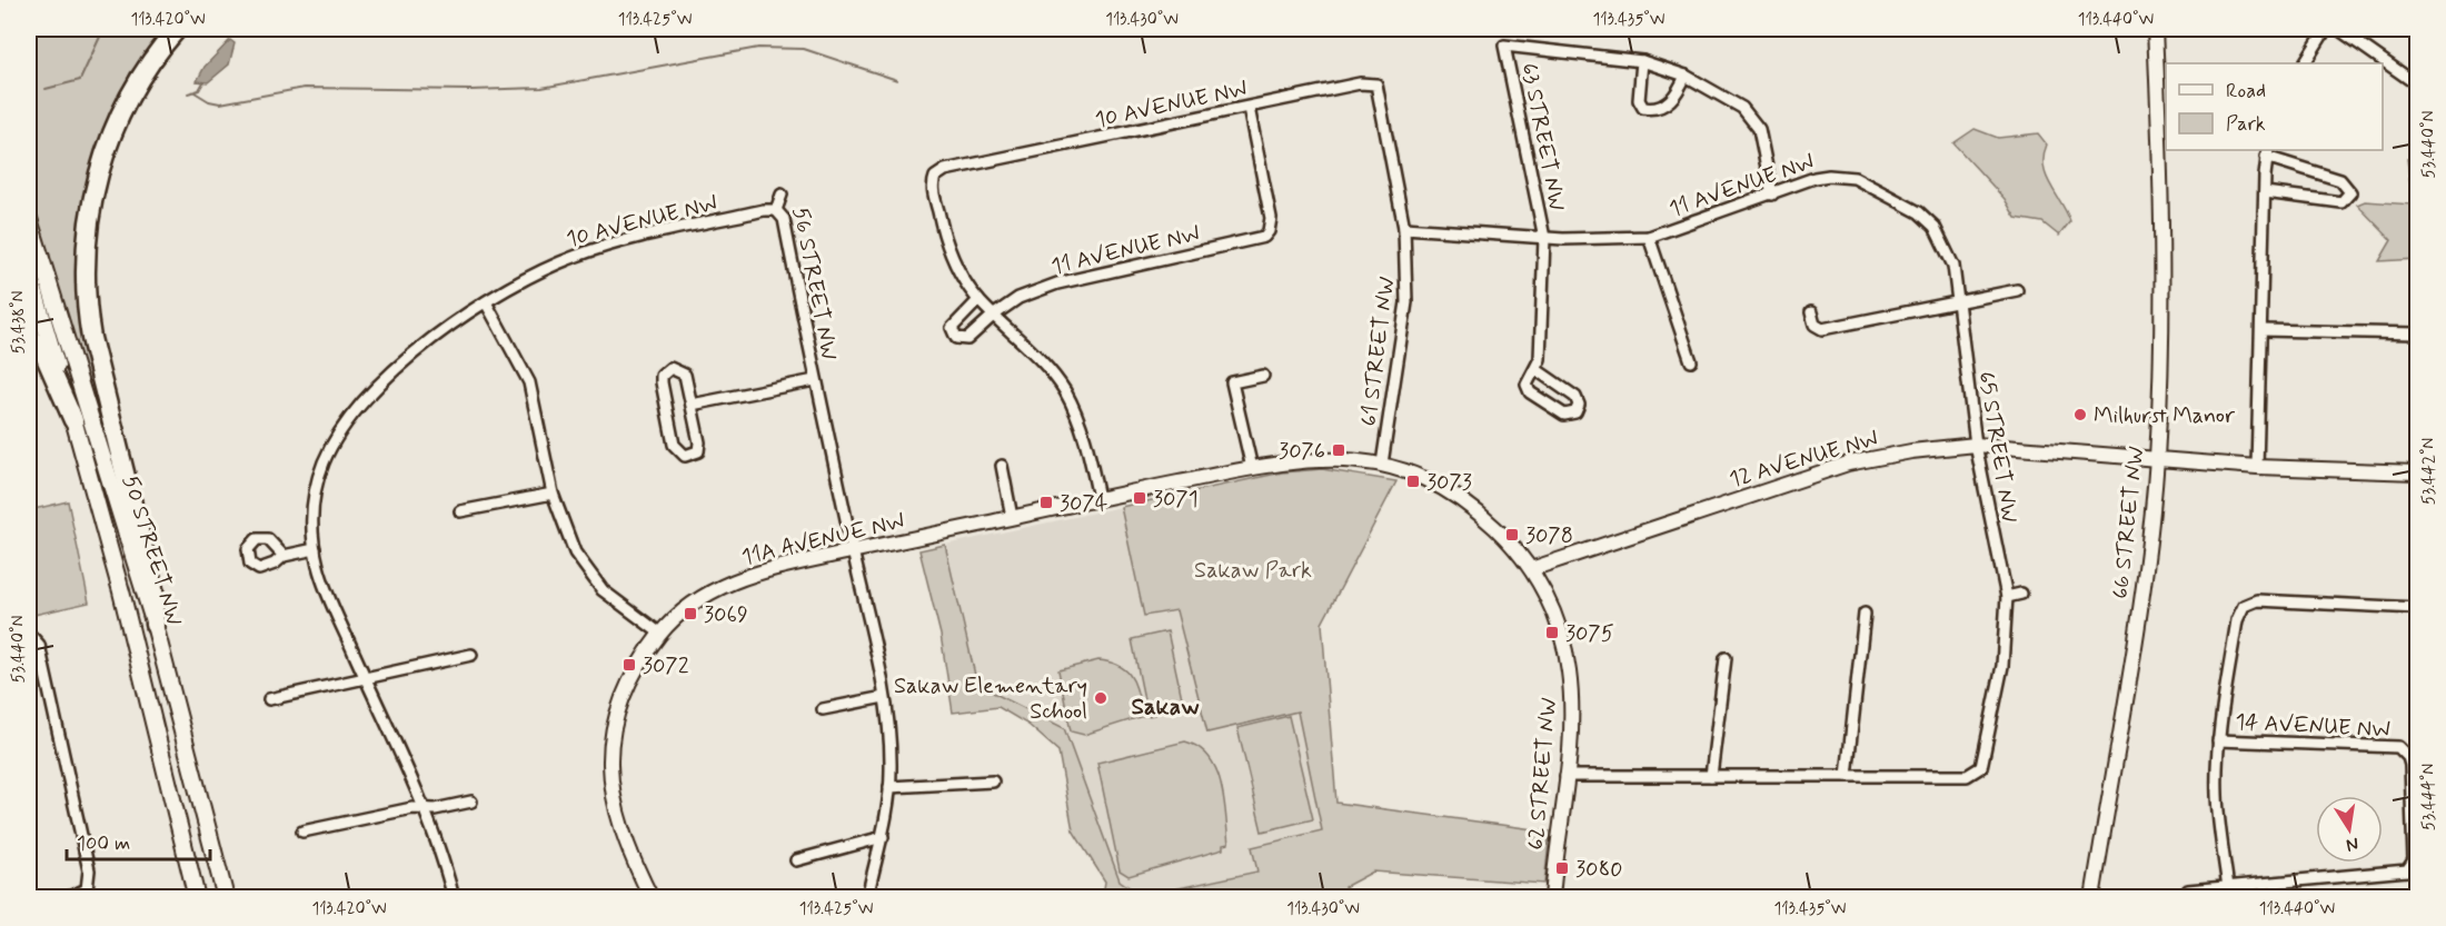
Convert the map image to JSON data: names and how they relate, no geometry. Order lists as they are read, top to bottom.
{
  "streets": {
    "main road": ["50 STREET NW"],
    "street": [
      "10 AVENUE NW",
      "63 STREET NW",
      "11 AVENUE NW",
      "56 STREET NW",
      "61 STREET NW",
      "65 STREET NW",
      "12 AVENUE NW",
      "66 STREET NW",
      "11A AVENUE NW",
      "14 AVENUE NW",
      "62 STREET NW"
    ]
  },
  "crossings": [
    ["10 AVENUE NW", "11 AVENUE NW"],
    ["10 AVENUE NW", "56 STREET NW"],
    ["10 AVENUE NW", "61 STREET NW"],
    ["63 STREET NW", "11 AVENUE NW"],
    ["11 AVENUE NW", "61 STREET NW"],
    ["11 AVENUE NW", "65 STREET NW"],
    ["56 STREET NW", "11A AVENUE NW"],
    ["61 STREET NW", "11A AVENUE NW"],
    ["61 STREET NW", "62 STREET NW"],
    ["65 STREET NW", "12 AVENUE NW"],
    ["12 AVENUE NW", "66 STREET NW"],
    ["12 AVENUE NW", "62 STREET NW"],
    ["11A AVENUE NW", "62 STREET NW"]
  ],
  "districts": ["Sakaw"],
  "parks": ["Sakaw Park"],
  "places": {
    "other": ["Milhurst Manor", "Sakaw Elementary School"],
    "transit": [
      "3076",
      "3073",
      "3071",
      "3074",
      "3078",
      "3069",
      "3075",
      "3072",
      "3080"
    ]
  },
  "legend": ["Road", "Park"],
  "scale_bar": "100 m",
  "north": "bottom",
  "coordinates": [
    "113.420°W",
    "113.425°W",
    "113.430°W",
    "113.435°W",
    "113.440°W",
    "53.440°N",
    "53.438°N",
    "53.442°N",
    "53.444°N"
  ]
}
